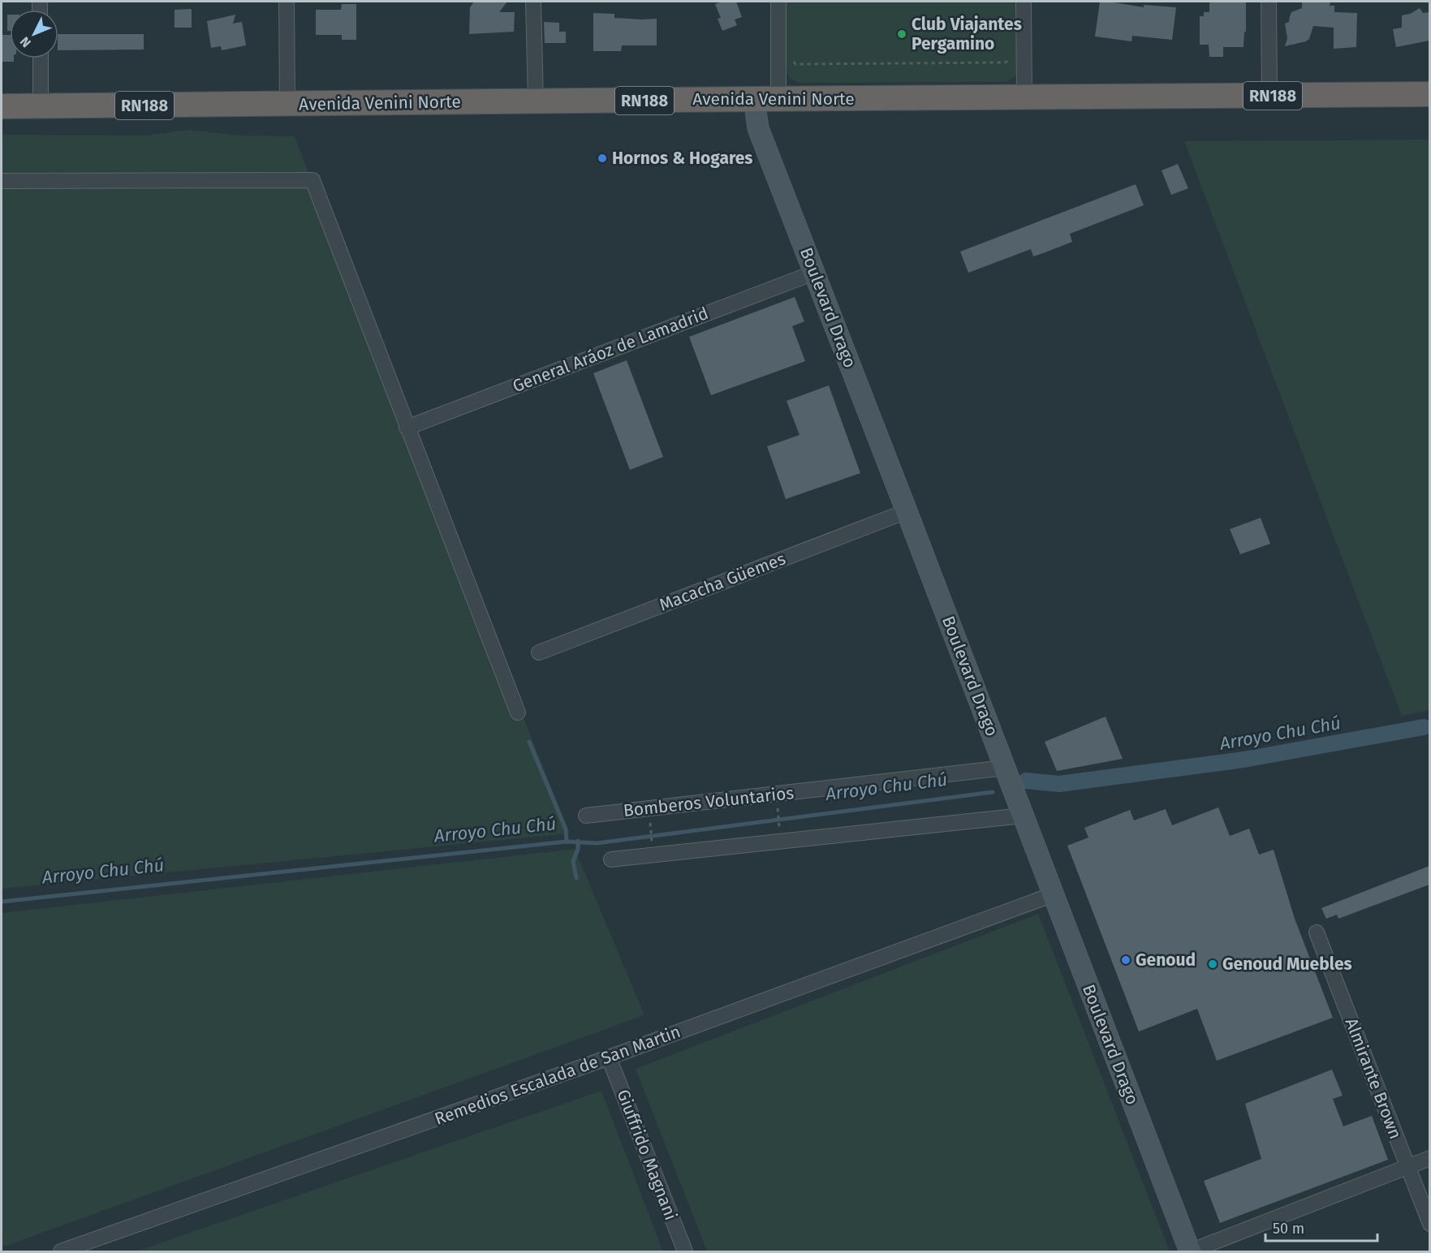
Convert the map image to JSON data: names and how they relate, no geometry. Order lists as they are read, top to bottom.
{
  "streets": {
    "highway": ["RN188", "Avenida Venini Norte"],
    "main road": ["Boulevard Drago"],
    "street": [
      "General Aráoz de Lamadrid",
      "Macacha Güemes",
      "Bomberos Voluntarios",
      "Remedios Escalada de San Martin",
      "Almirante Brown",
      "Giuffrido Magnani"
    ]
  },
  "crossings": [
    ["Avenida Venini Norte", "Boulevard Drago"],
    ["Boulevard Drago", "General Aráoz de Lamadrid"],
    ["Boulevard Drago", "Macacha Güemes"],
    ["Boulevard Drago", "Bomberos Voluntarios"],
    ["Boulevard Drago", "Remedios Escalada de San Martin"],
    ["Remedios Escalada de San Martin", "Giuffrido Magnani"]
  ],
  "water": ["Arroyo Chu Chú"],
  "places": [
    "Club Viajantes Pergamino",
    "Hornos & Hogares",
    "Genoud",
    "Genoud Muebles"
  ],
  "scale_bar": "50 m",
  "north": "bottom left"
}
